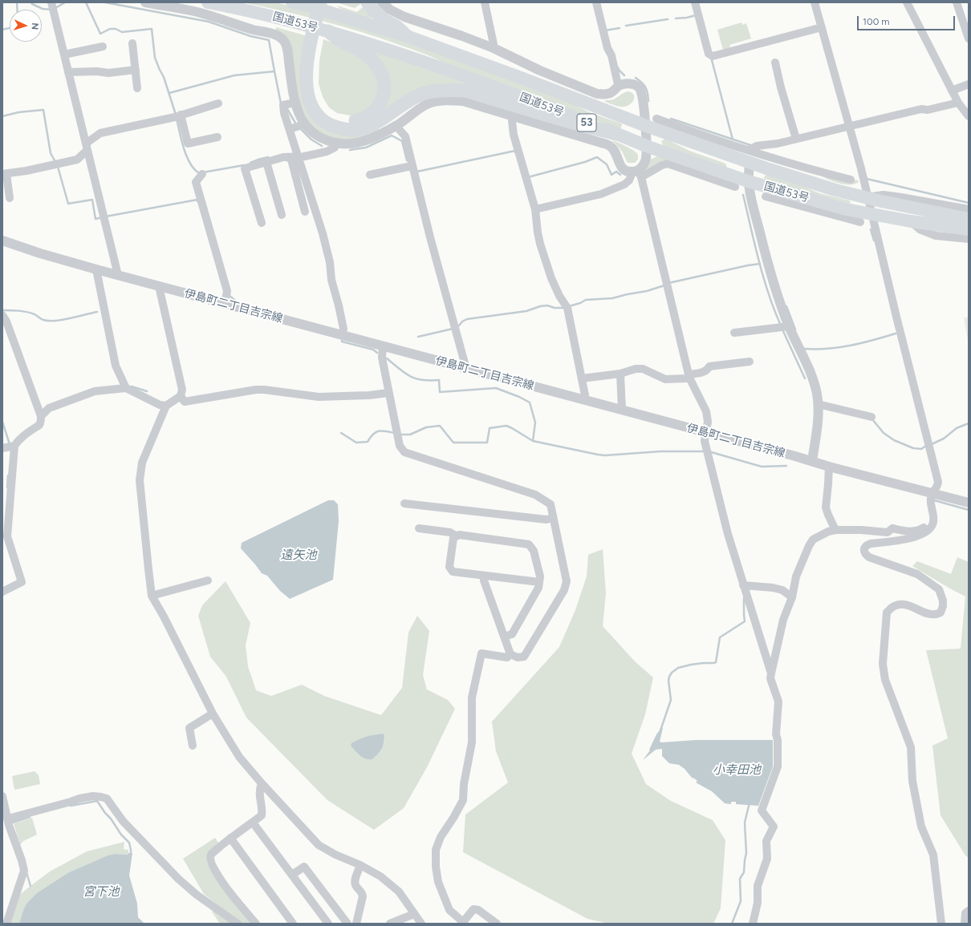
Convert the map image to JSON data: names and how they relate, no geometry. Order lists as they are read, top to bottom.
{
  "streets": {
    "highway": ["国道53号", "53"],
    "street": ["伊島町二丁目吉宗線"]
  },
  "water": ["遠矢池", "小幸田池", "宮下池"],
  "scale_bar": "100 m",
  "north": "right"
}
